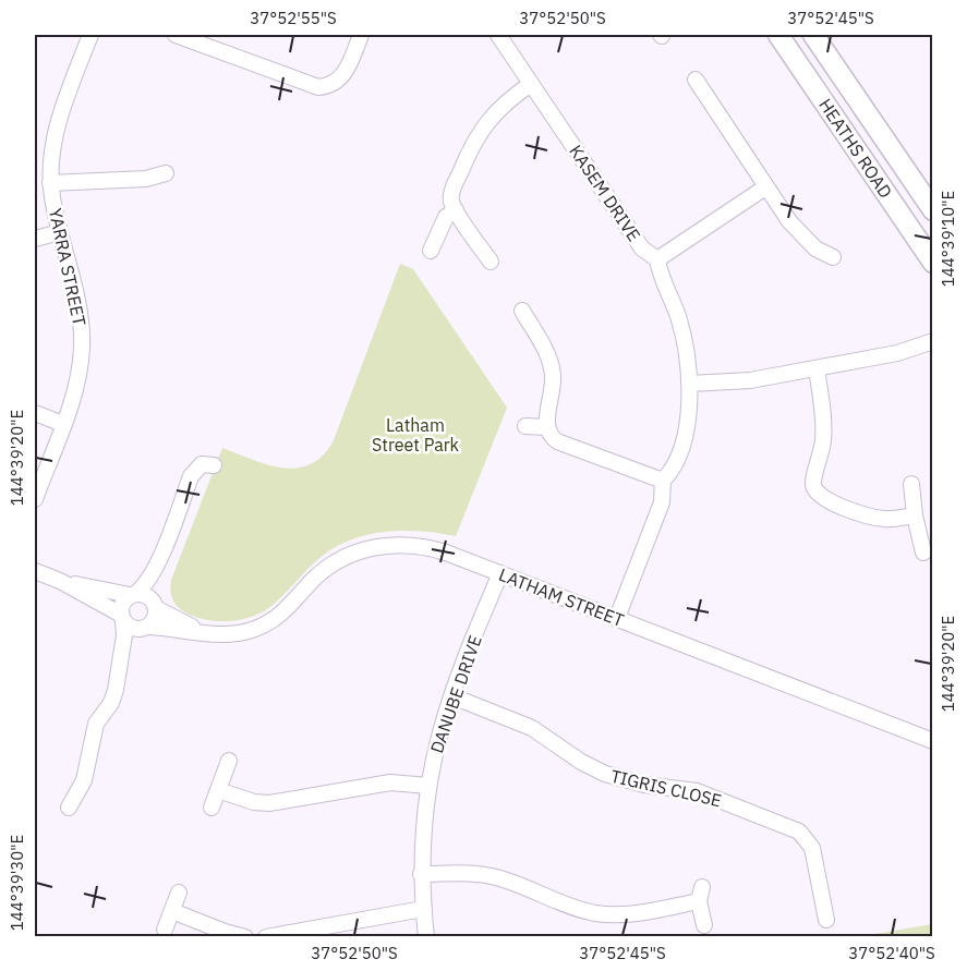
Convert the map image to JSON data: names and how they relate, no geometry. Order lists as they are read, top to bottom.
{
  "streets": {
    "main road": ["HEATHS ROAD"],
    "street": [
      "KASEM DRIVE",
      "YARRA STREET",
      "LATHAM STREET",
      "DANUBE DRIVE",
      "TIGRIS CLOSE"
    ]
  },
  "crossings": [
    ["KASEM DRIVE", "LATHAM STREET"],
    ["LATHAM STREET", "DANUBE DRIVE"],
    ["DANUBE DRIVE", "TIGRIS CLOSE"]
  ],
  "parks": ["Latham Street Park"],
  "coordinates": [
    "37°52'55\"S",
    "37°52'50\"S",
    "37°52'45\"S",
    "144°39'10\"E",
    "144°39'20\"E",
    "144°39'30\"E",
    "37°52'40\"S"
  ]
}
